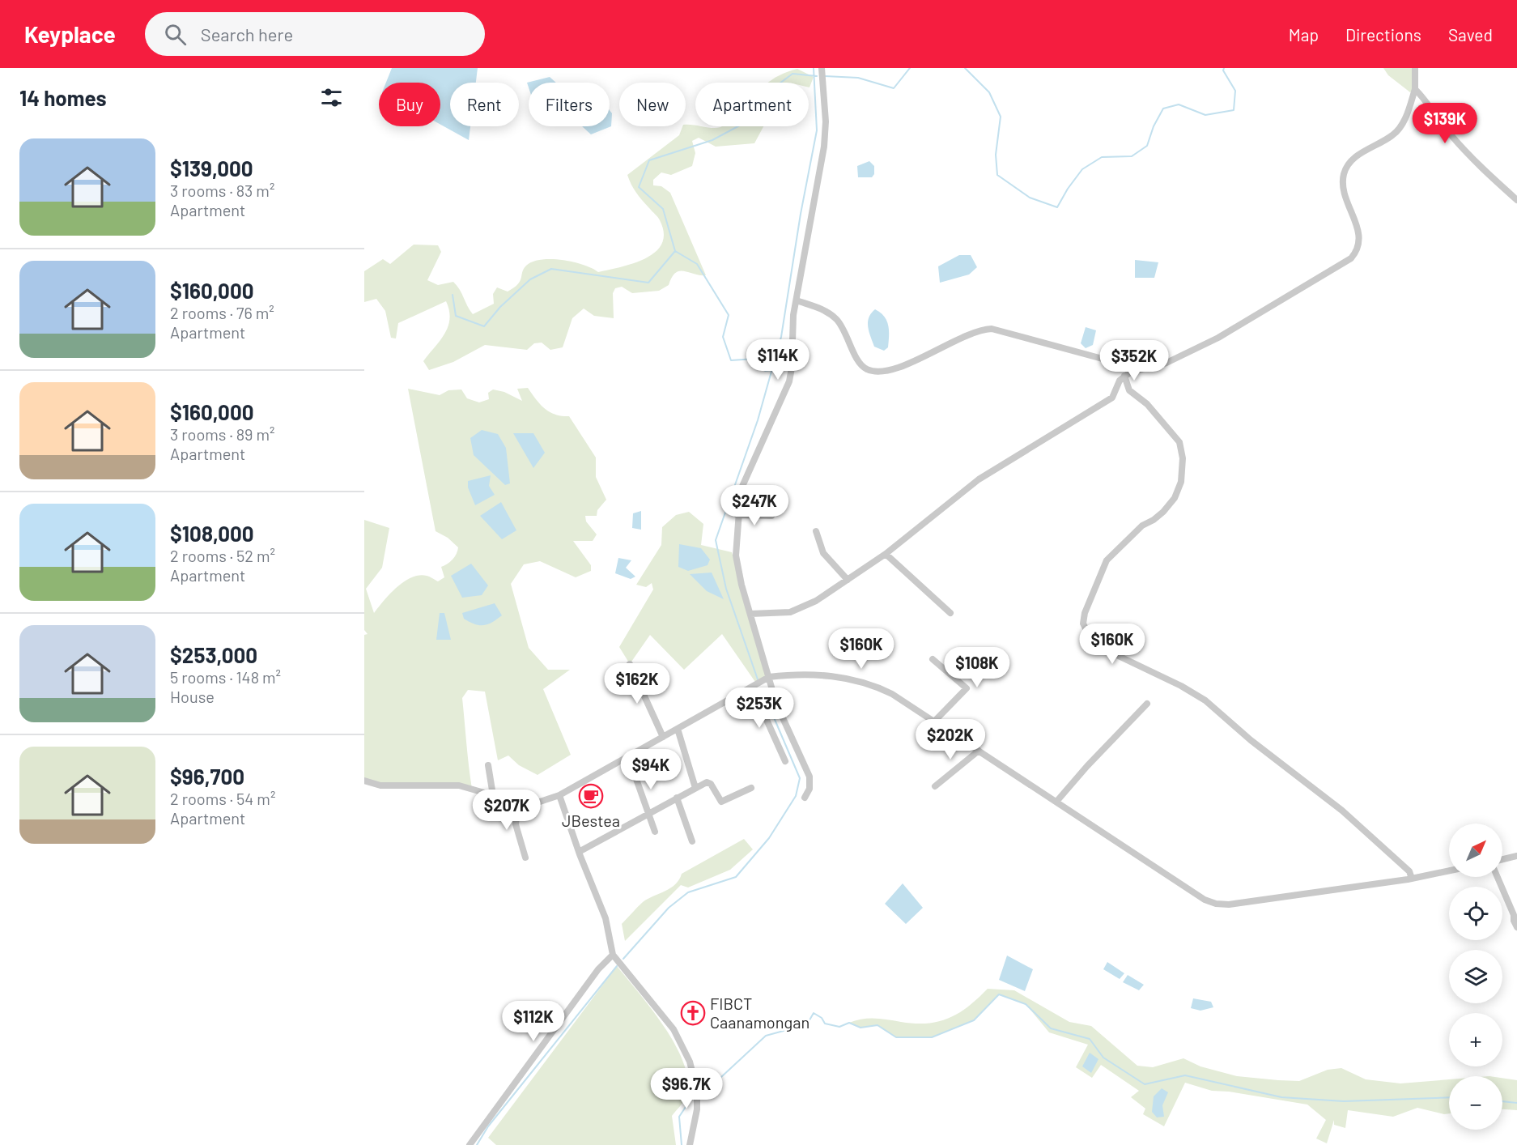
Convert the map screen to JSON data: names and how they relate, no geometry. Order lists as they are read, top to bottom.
{
  "places": {
    "cafe": ["JBestea"],
    "church": ["FIBCT Caanamongan"]
  },
  "north": "top right",
  "page": {
    "header": "Keyplace",
    "search": "Search here",
    "nav": ["Map", "Directions", "Saved"],
    "heading": "14 homes",
    "chip": [
      "Buy",
      "Rent",
      "Filters",
      "New",
      "Apartment"
    ],
    "price": [
      "$139K",
      "$114K",
      "$352K",
      "$247K",
      "$160K",
      "$160K",
      "$108K",
      "$162K",
      "$253K",
      "$202K",
      "$94K",
      "$207K",
      "$112K",
      "$96.7K"
    ],
    "list": [
      {
        "name": "$139,000",
        "note": "3 rooms · 83 m² · Apartment"
      },
      {
        "name": "$160,000",
        "note": "2 rooms · 76 m² · Apartment"
      },
      {
        "name": "$160,000",
        "note": "3 rooms · 89 m² · Apartment"
      },
      {
        "name": "$108,000",
        "note": "2 rooms · 52 m² · Apartment"
      },
      {
        "name": "$253,000",
        "note": "5 rooms · 148 m² · House"
      },
      {
        "name": "$96,700",
        "note": "2 rooms · 54 m² · Apartment"
      }
    ],
    "map_buttons": ["+", "−"]
  }
}
